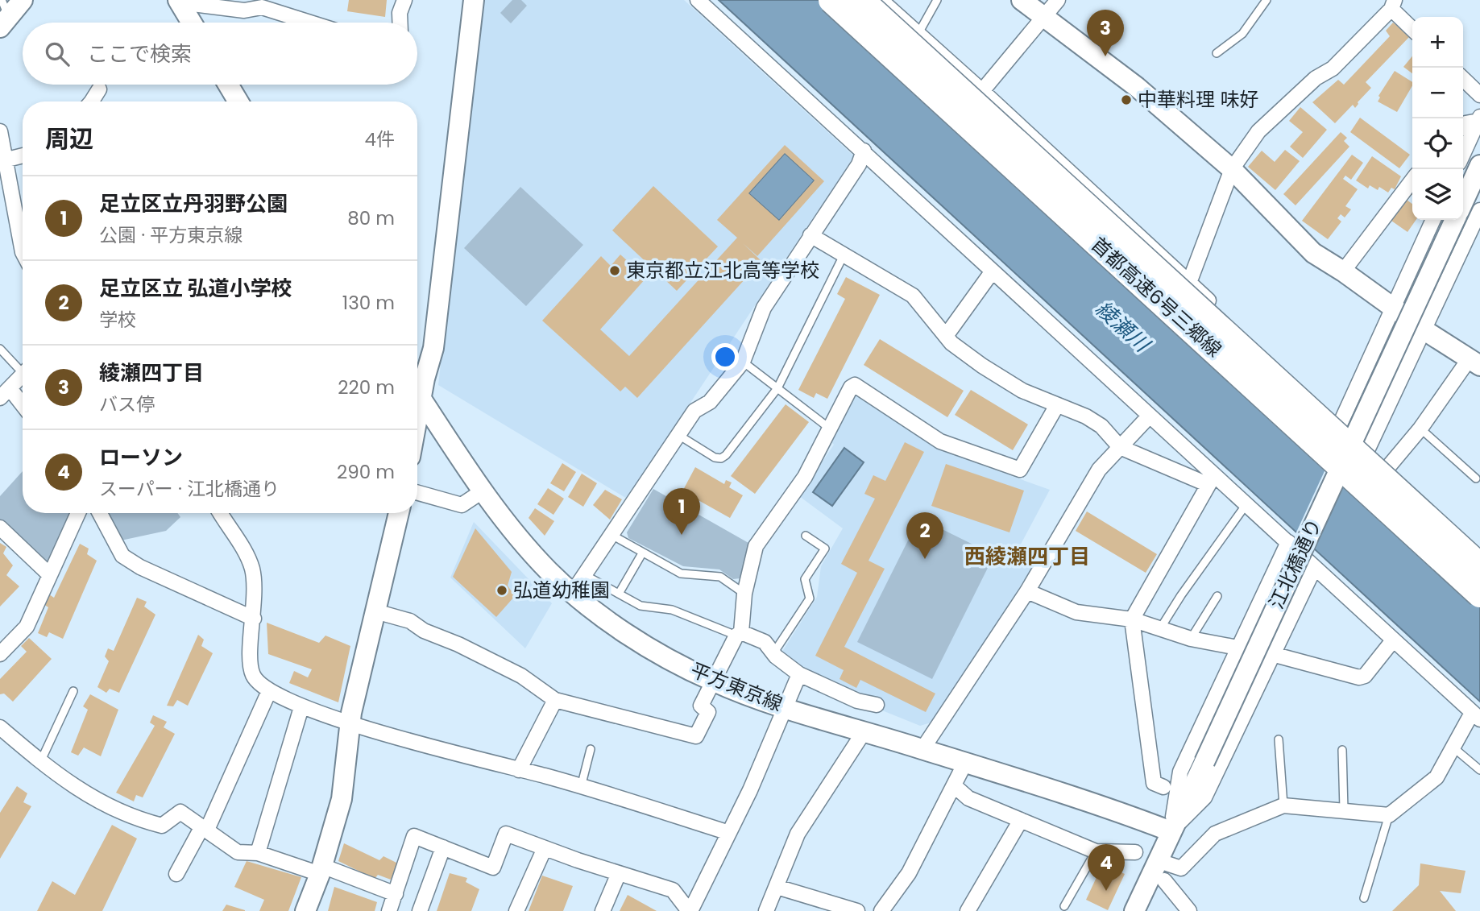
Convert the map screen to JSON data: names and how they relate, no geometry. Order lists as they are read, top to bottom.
{
  "streets": {
    "highway": ["首都高速6号三郷線"],
    "main road": ["江北橋通り", "平方東京線"]
  },
  "crossings": [
    ["江北橋通り", "平方東京線"]
  ],
  "districts": ["西綾瀬四丁目"],
  "water": ["綾瀬川"],
  "places": ["中華料理 味好", "東京都立江北高等学校", "弘道幼稚園"],
  "page": {
    "pins": [
      "3",
      "1",
      "2",
      "4"
    ],
    "map_buttons": ["+", "−"],
    "search": "ここで検索",
    "heading": ["周辺", "4件"],
    "list": [
      {
        "mark": "1",
        "name": "足立区立丹羽野公園",
        "note": "公園 · 平方東京線",
        "value": "80 m"
      },
      {
        "mark": "2",
        "name": "足立区立 弘道小学校",
        "note": "学校",
        "value": "130 m"
      },
      {
        "mark": "3",
        "name": "綾瀬四丁目",
        "note": "バス停",
        "value": "220 m"
      },
      {
        "mark": "4",
        "name": "ローソン",
        "note": "スーパー · 江北橋通り",
        "value": "290 m"
      }
    ]
  }
}
